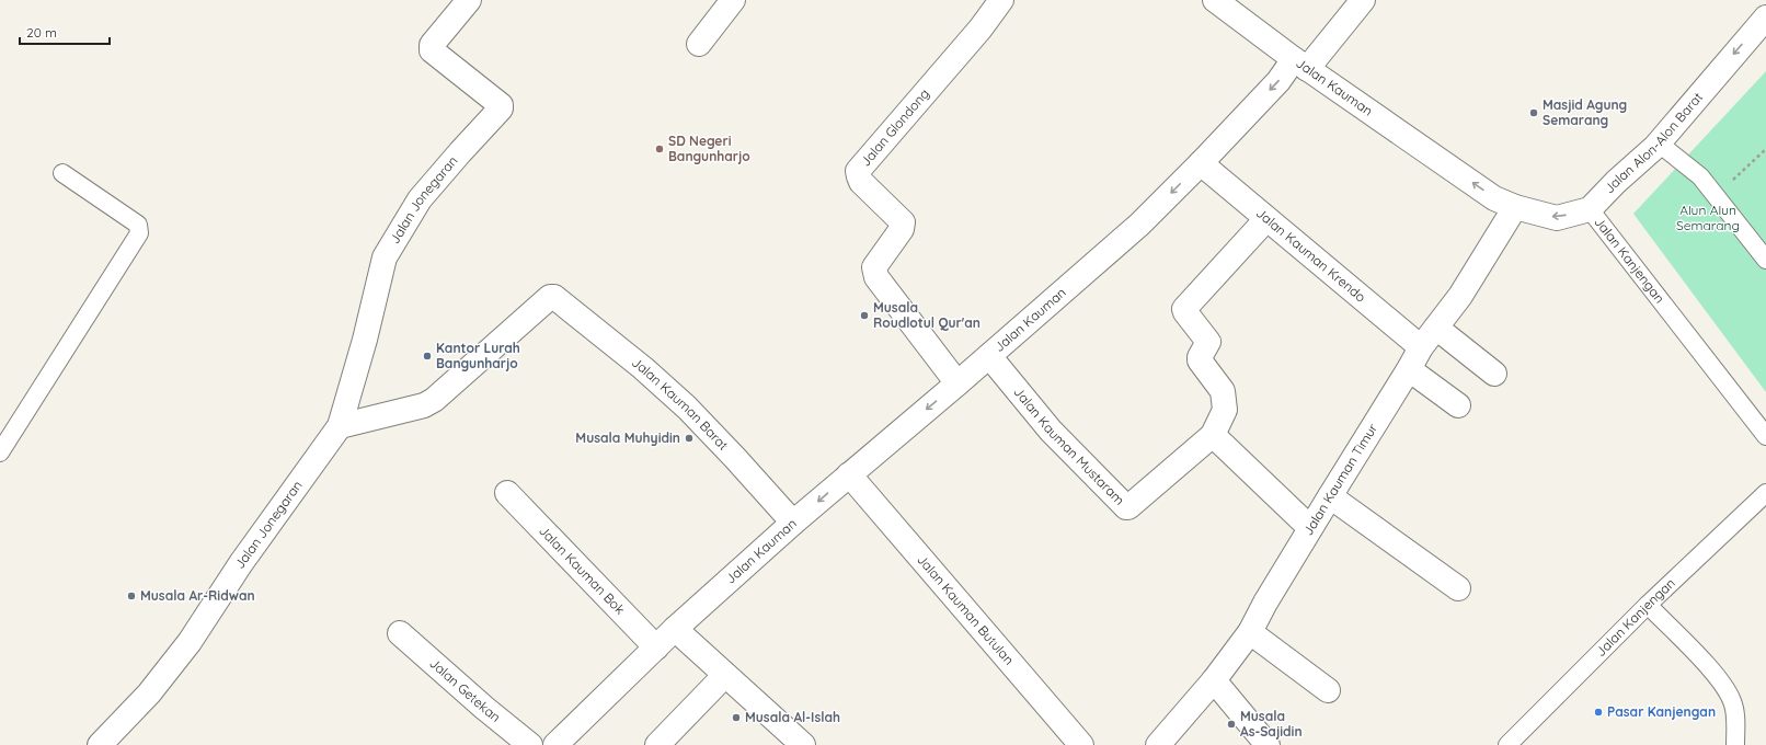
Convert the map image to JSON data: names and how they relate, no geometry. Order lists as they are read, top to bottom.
{
  "streets": {
    "street": [
      "Jalan Kauman",
      "Jalan Glondong",
      "Jalan Alon-Alon Barat",
      "Jalan Jonegaran",
      "Jalan Kauman Krendo",
      "Jalan Kauman Barat",
      "Jalan Kauman Mustaram",
      "Jalan Kauman Timur",
      "Jalan Kauman Bok",
      "Jalan Kauman Butulan",
      "Jalan Getekan"
    ],
    "lane": ["Jalan Kanjengan"]
  },
  "crossings": [
    ["Jalan Kauman", "Jalan Glondong"],
    ["Jalan Kauman", "Jalan Kauman Krendo"],
    ["Jalan Kauman", "Jalan Kauman Barat"],
    ["Jalan Kauman", "Jalan Kauman Mustaram"],
    ["Jalan Kauman", "Jalan Kauman Timur"],
    ["Jalan Kauman", "Jalan Kauman Bok"],
    ["Jalan Kauman", "Jalan Kauman Butulan"],
    ["Jalan Alon-Alon Barat", "Jalan Kanjengan"],
    ["Jalan Jonegaran", "Jalan Kauman Barat"],
    ["Jalan Kauman Krendo", "Jalan Kauman Timur"]
  ],
  "one_way": ["Jalan Kauman", "Jalan Alon-Alon Barat"],
  "parks": ["Alun Alun Semarang"],
  "places": [
    "Masjid Agung Semarang",
    "SD Negeri Bangunharjo",
    "Musala Roudlotul Qur'an",
    "Kantor Lurah Bangunharjo",
    "Musala Muhyidin",
    "Musala Ar-Ridwan",
    "Pasar Kanjengan",
    "Musala Al-Islah",
    "Musala As-Sajidin"
  ],
  "scale_bar": "20 m"
}
